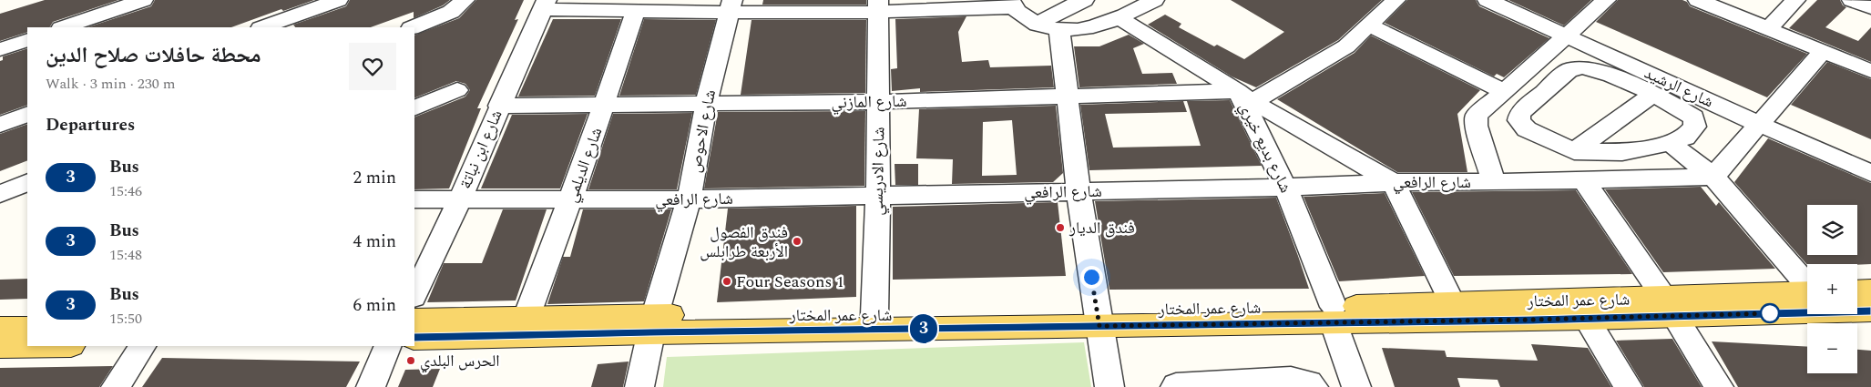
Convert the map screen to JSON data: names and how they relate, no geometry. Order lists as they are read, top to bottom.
{
  "streets": {
    "main road": ["شارع عمر المختار"],
    "street": [
      "شارع الرشيد",
      "شارع المازني",
      "شارع الاحوص",
      "شارع بديع خيري",
      "شارع ابن نباتة",
      "شارع الديلمي",
      "شارع الادريسي",
      "شارع الرافعي"
    ]
  },
  "crossings": [
    ["شارع المازني", "شارع الاحوص"],
    ["شارع المازني", "شارع بديع خيري"],
    ["شارع المازني", "شارع ابن نباتة"],
    ["شارع المازني", "شارع الديلمي"],
    ["شارع المازني", "شارع الادريسي"],
    ["شارع الاحوص", "شارع الرافعي"],
    ["شارع الاحوص", "شارع عمر المختار"],
    ["شارع بديع خيري", "شارع الرافعي"],
    ["شارع بديع خيري", "شارع عمر المختار"],
    ["شارع ابن نباتة", "شارع الرافعي"],
    ["شارع الديلمي", "شارع الرافعي"],
    ["شارع الديلمي", "شارع عمر المختار"],
    ["شارع الادريسي", "شارع الرافعي"],
    ["شارع الادريسي", "شارع عمر المختار"]
  ],
  "places": [
    "فندق الديار",
    "فندق الفصول الأربعة طرابلس",
    "Four Seasons 1",
    "الحرس البلدي"
  ],
  "lines": ["bus line 3"],
  "page": {
    "on_map": "3",
    "heading": [
      ["محطة حافلات صلاح الدين", "Walk · 3 min · 230 m"],
      "Departures"
    ],
    "list": [
      {
        "mark": "3",
        "name": "Bus",
        "note": "15:46",
        "value": "2 min"
      },
      {
        "mark": "3",
        "name": "Bus",
        "note": "15:48",
        "value": "4 min"
      },
      {
        "mark": "3",
        "name": "Bus",
        "note": "15:50",
        "value": "6 min"
      }
    ],
    "map_buttons": ["+", "−"]
  }
}
